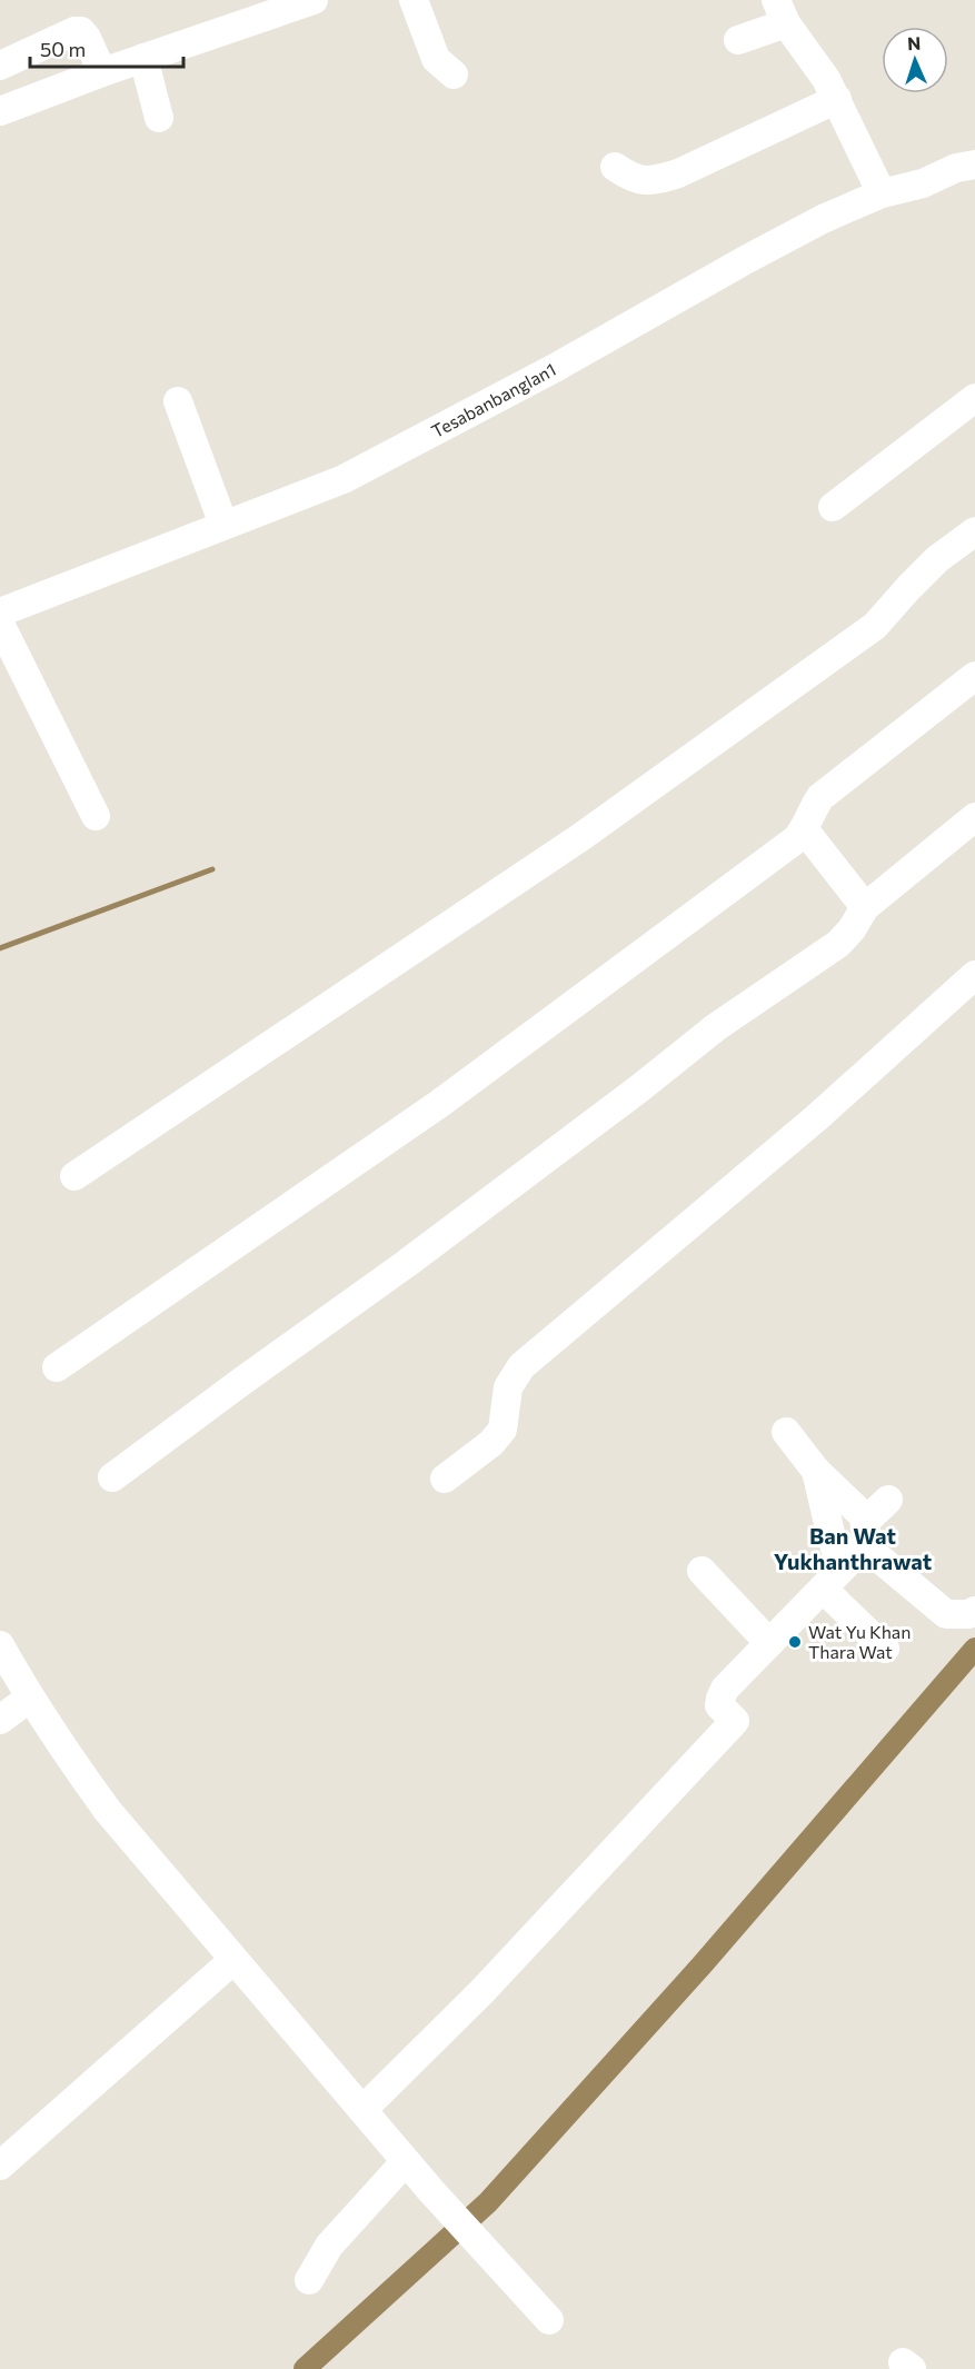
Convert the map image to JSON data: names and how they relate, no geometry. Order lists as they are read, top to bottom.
{
  "streets": {
    "street": ["Tesabanbanglan1"]
  },
  "districts": ["Ban Wat Yukhanthrawat"],
  "places": ["Wat Yu Khan Thara Wat"],
  "scale_bar": "50 m",
  "north": "top"
}
